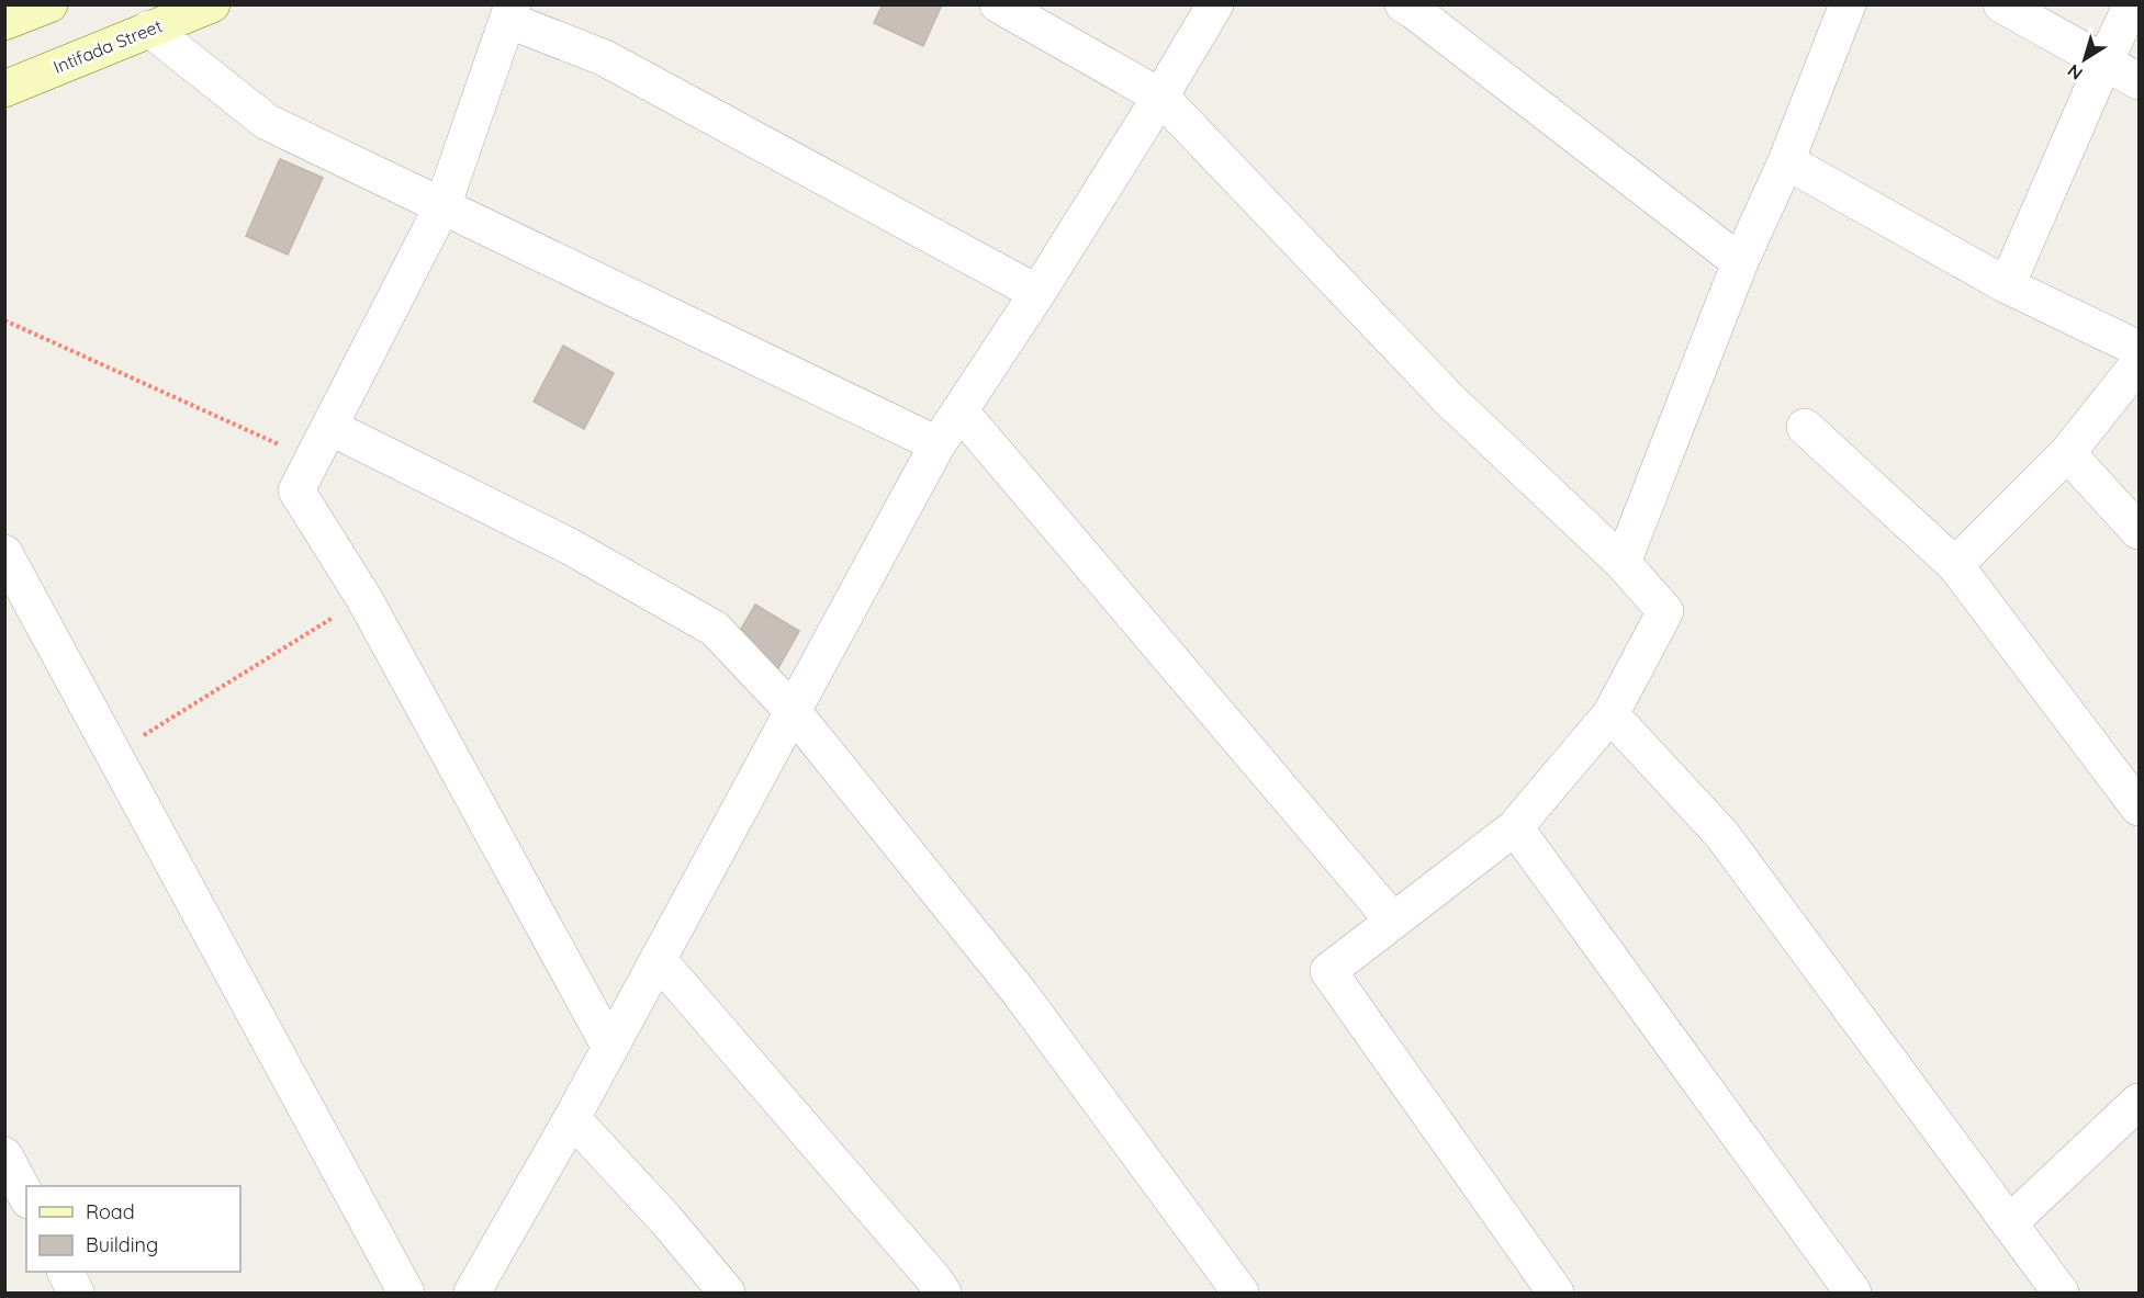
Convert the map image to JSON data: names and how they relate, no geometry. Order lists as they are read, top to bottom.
{
  "streets": {
    "main road": ["Intifada Street"]
  },
  "legend": ["Road", "Building"],
  "north": "bottom left"
}
